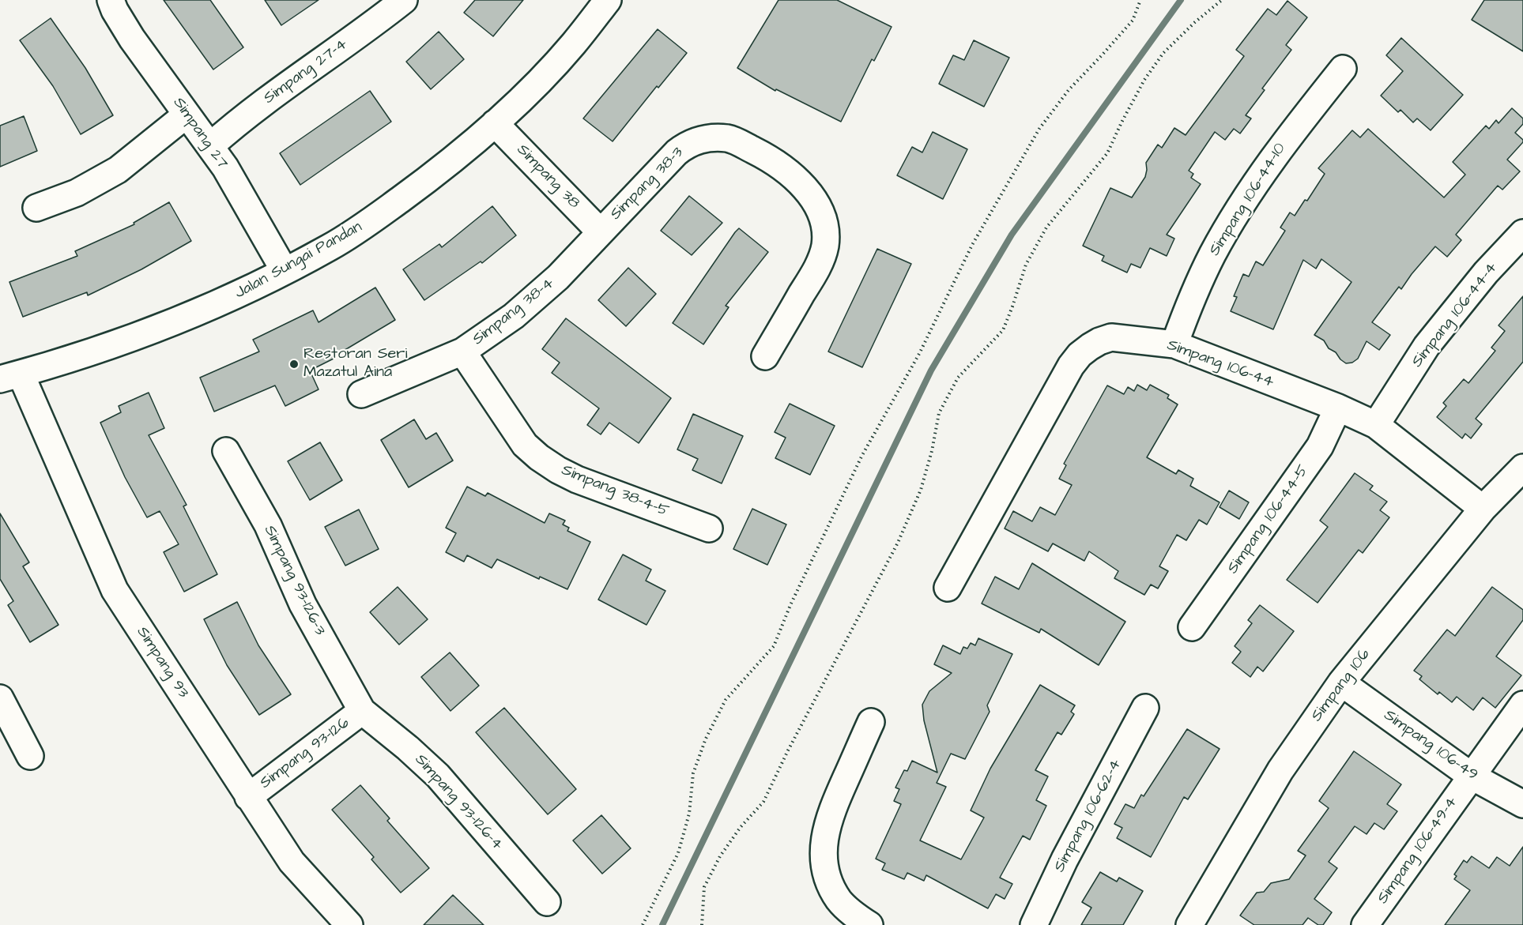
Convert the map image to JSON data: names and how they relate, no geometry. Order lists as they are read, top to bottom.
{
  "streets": {
    "street": [
      "Simpang 27-4",
      "Simpang 27",
      "Simpang 38",
      "Simpang 38-3",
      "Simpang 106-44-10",
      "Jalan Sungai Pandan",
      "Simpang 38-4",
      "Simpang 106-44-4",
      "Simpang 106-44",
      "Simpang 38-4-5",
      "Simpang 106-44-5",
      "Simpang 93-126-3",
      "Simpang 93",
      "Simpang 106",
      "Simpang 106-49",
      "Simpang 93-126",
      "Simpang 93-126-4",
      "Simpang 106-62-4",
      "Simpang 106-49-4"
    ]
  },
  "crossings": [
    ["Simpang 27-4", "Simpang 27"],
    ["Simpang 27", "Jalan Sungai Pandan"],
    ["Simpang 38", "Simpang 38-3"],
    ["Simpang 38", "Jalan Sungai Pandan"],
    ["Simpang 38", "Simpang 38-4"],
    ["Simpang 38-3", "Simpang 38-4"],
    ["Simpang 106-44-10", "Simpang 106-44"],
    ["Jalan Sungai Pandan", "Simpang 93"],
    ["Simpang 38-4", "Simpang 38-4-5"],
    ["Simpang 106-44-4", "Simpang 106-44"],
    ["Simpang 106-44", "Simpang 106-44-5"],
    ["Simpang 106-44", "Simpang 106"],
    ["Simpang 93-126-3", "Simpang 93-126"],
    ["Simpang 93-126-3", "Simpang 93-126-4"],
    ["Simpang 93", "Simpang 93-126"],
    ["Simpang 106", "Simpang 106-49"],
    ["Simpang 106-49", "Simpang 106-49-4"],
    ["Simpang 93-126", "Simpang 93-126-4"]
  ],
  "places": ["Restoran Seri Mazatul Aina"]
}
